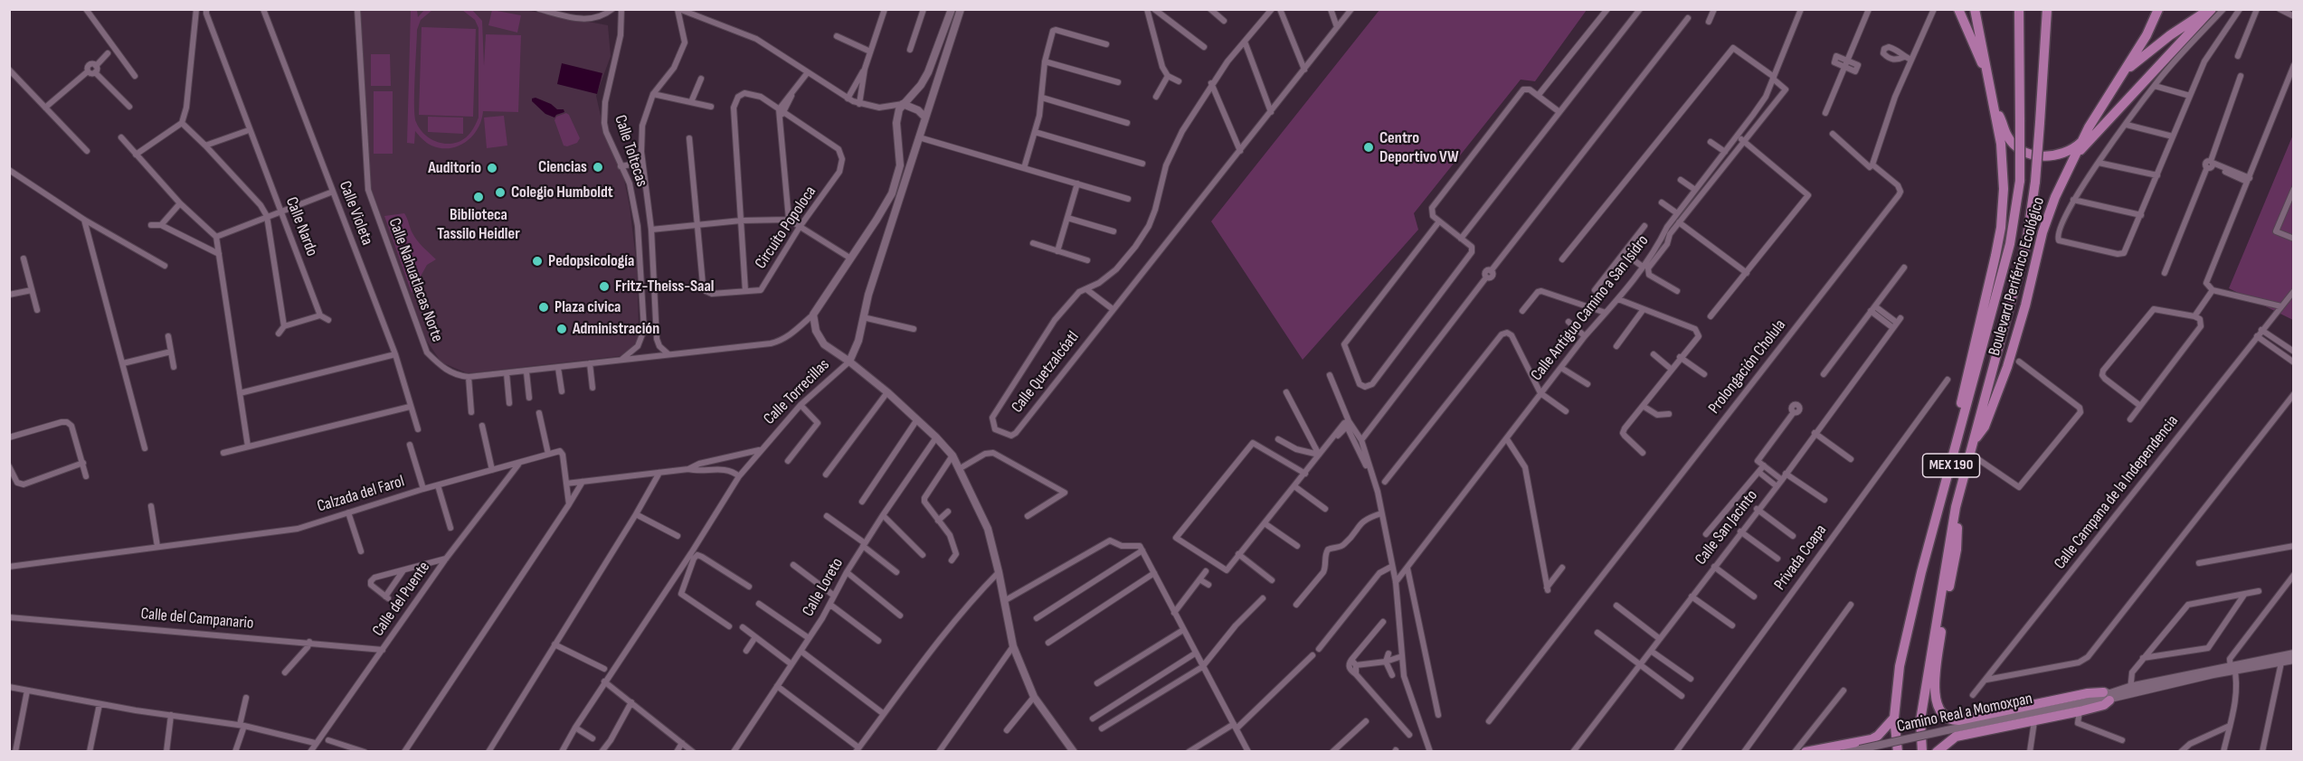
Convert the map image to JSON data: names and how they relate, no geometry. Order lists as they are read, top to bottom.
{
  "streets": {
    "highway": ["Boulevard Periférico Ecológico", "MEX 190"],
    "street": [
      "Calle Toltecas",
      "Calle Violeta",
      "Calle Nardo",
      "Circuito Popoloca",
      "Calle Nahuatlacas Norte",
      "Calle Antiguo Camino a San Isidro",
      "Prolongación Cholula",
      "Calle Quetzalcóatl",
      "Calle Torrecillas",
      "Calle Campana de la Independencia",
      "Calzada del Farol",
      "Calle San Jacinto",
      "Privada Coapa",
      "Calle Loreto",
      "Calle del Puente",
      "Calle del Campanario",
      "Camino Real a Momoxpan"
    ]
  },
  "crossings": [
    ["Calle Toltecas", "Calle Nahuatlacas Norte"],
    ["Calzada del Farol", "Calle del Puente"],
    ["Calle del Puente", "Calle del Campanario"]
  ],
  "places": [
    "Centro Deportivo VW",
    "Ciencias",
    "Auditorio",
    "Colegio Humboldt",
    "Biblioteca Tassilo Heidler",
    "Pedopsicología",
    "Fritz-Theiss-Saal",
    "Plaza civica",
    "Administración"
  ]
}
